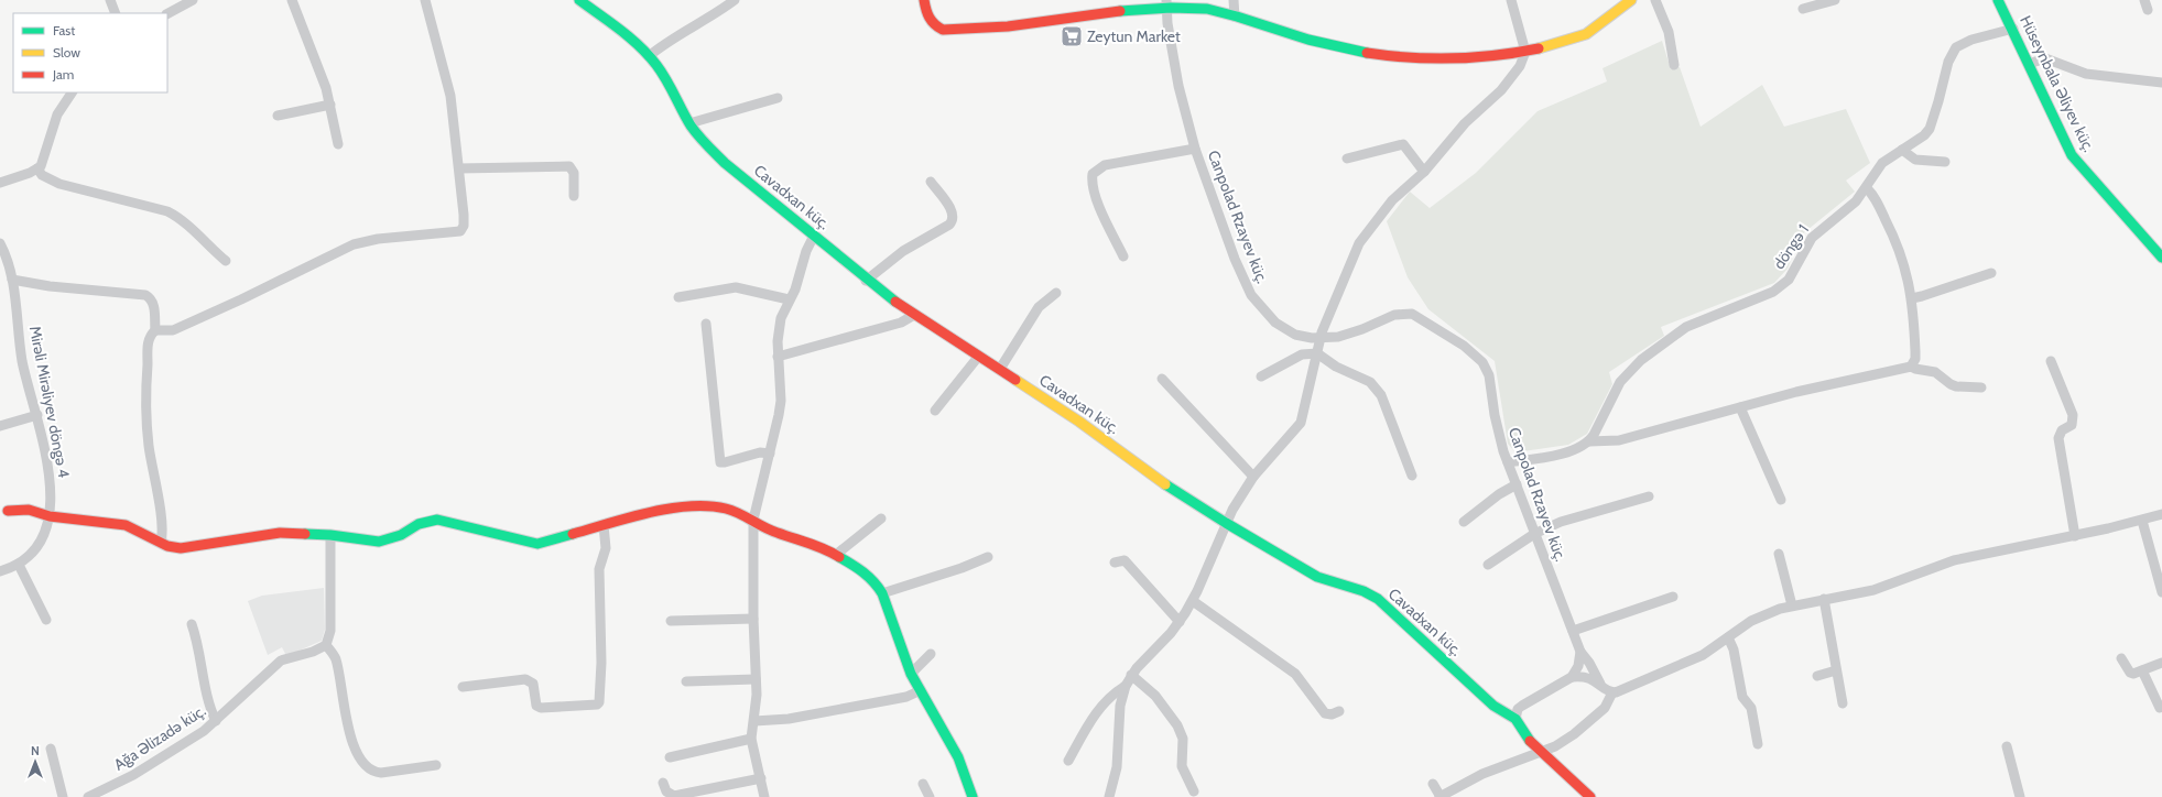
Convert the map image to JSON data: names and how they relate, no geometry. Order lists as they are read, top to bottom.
{
  "streets": {
    "street": [
      "Hüseynbala Əliyev küç.",
      "Cavadxan küç.",
      "Canpolad Rzayev küç.",
      "döngə 1",
      "Mirəli Mirəliyev döngə 4",
      "Ağa Əlizadə küç."
    ]
  },
  "crossings": [
    ["Hüseynbala Əliyev küç.", "döngə 1"]
  ],
  "places": {
    "supermarket": ["Zeytun Market"]
  },
  "legend": ["Fast", "Slow", "Jam"],
  "north": "top"
}
